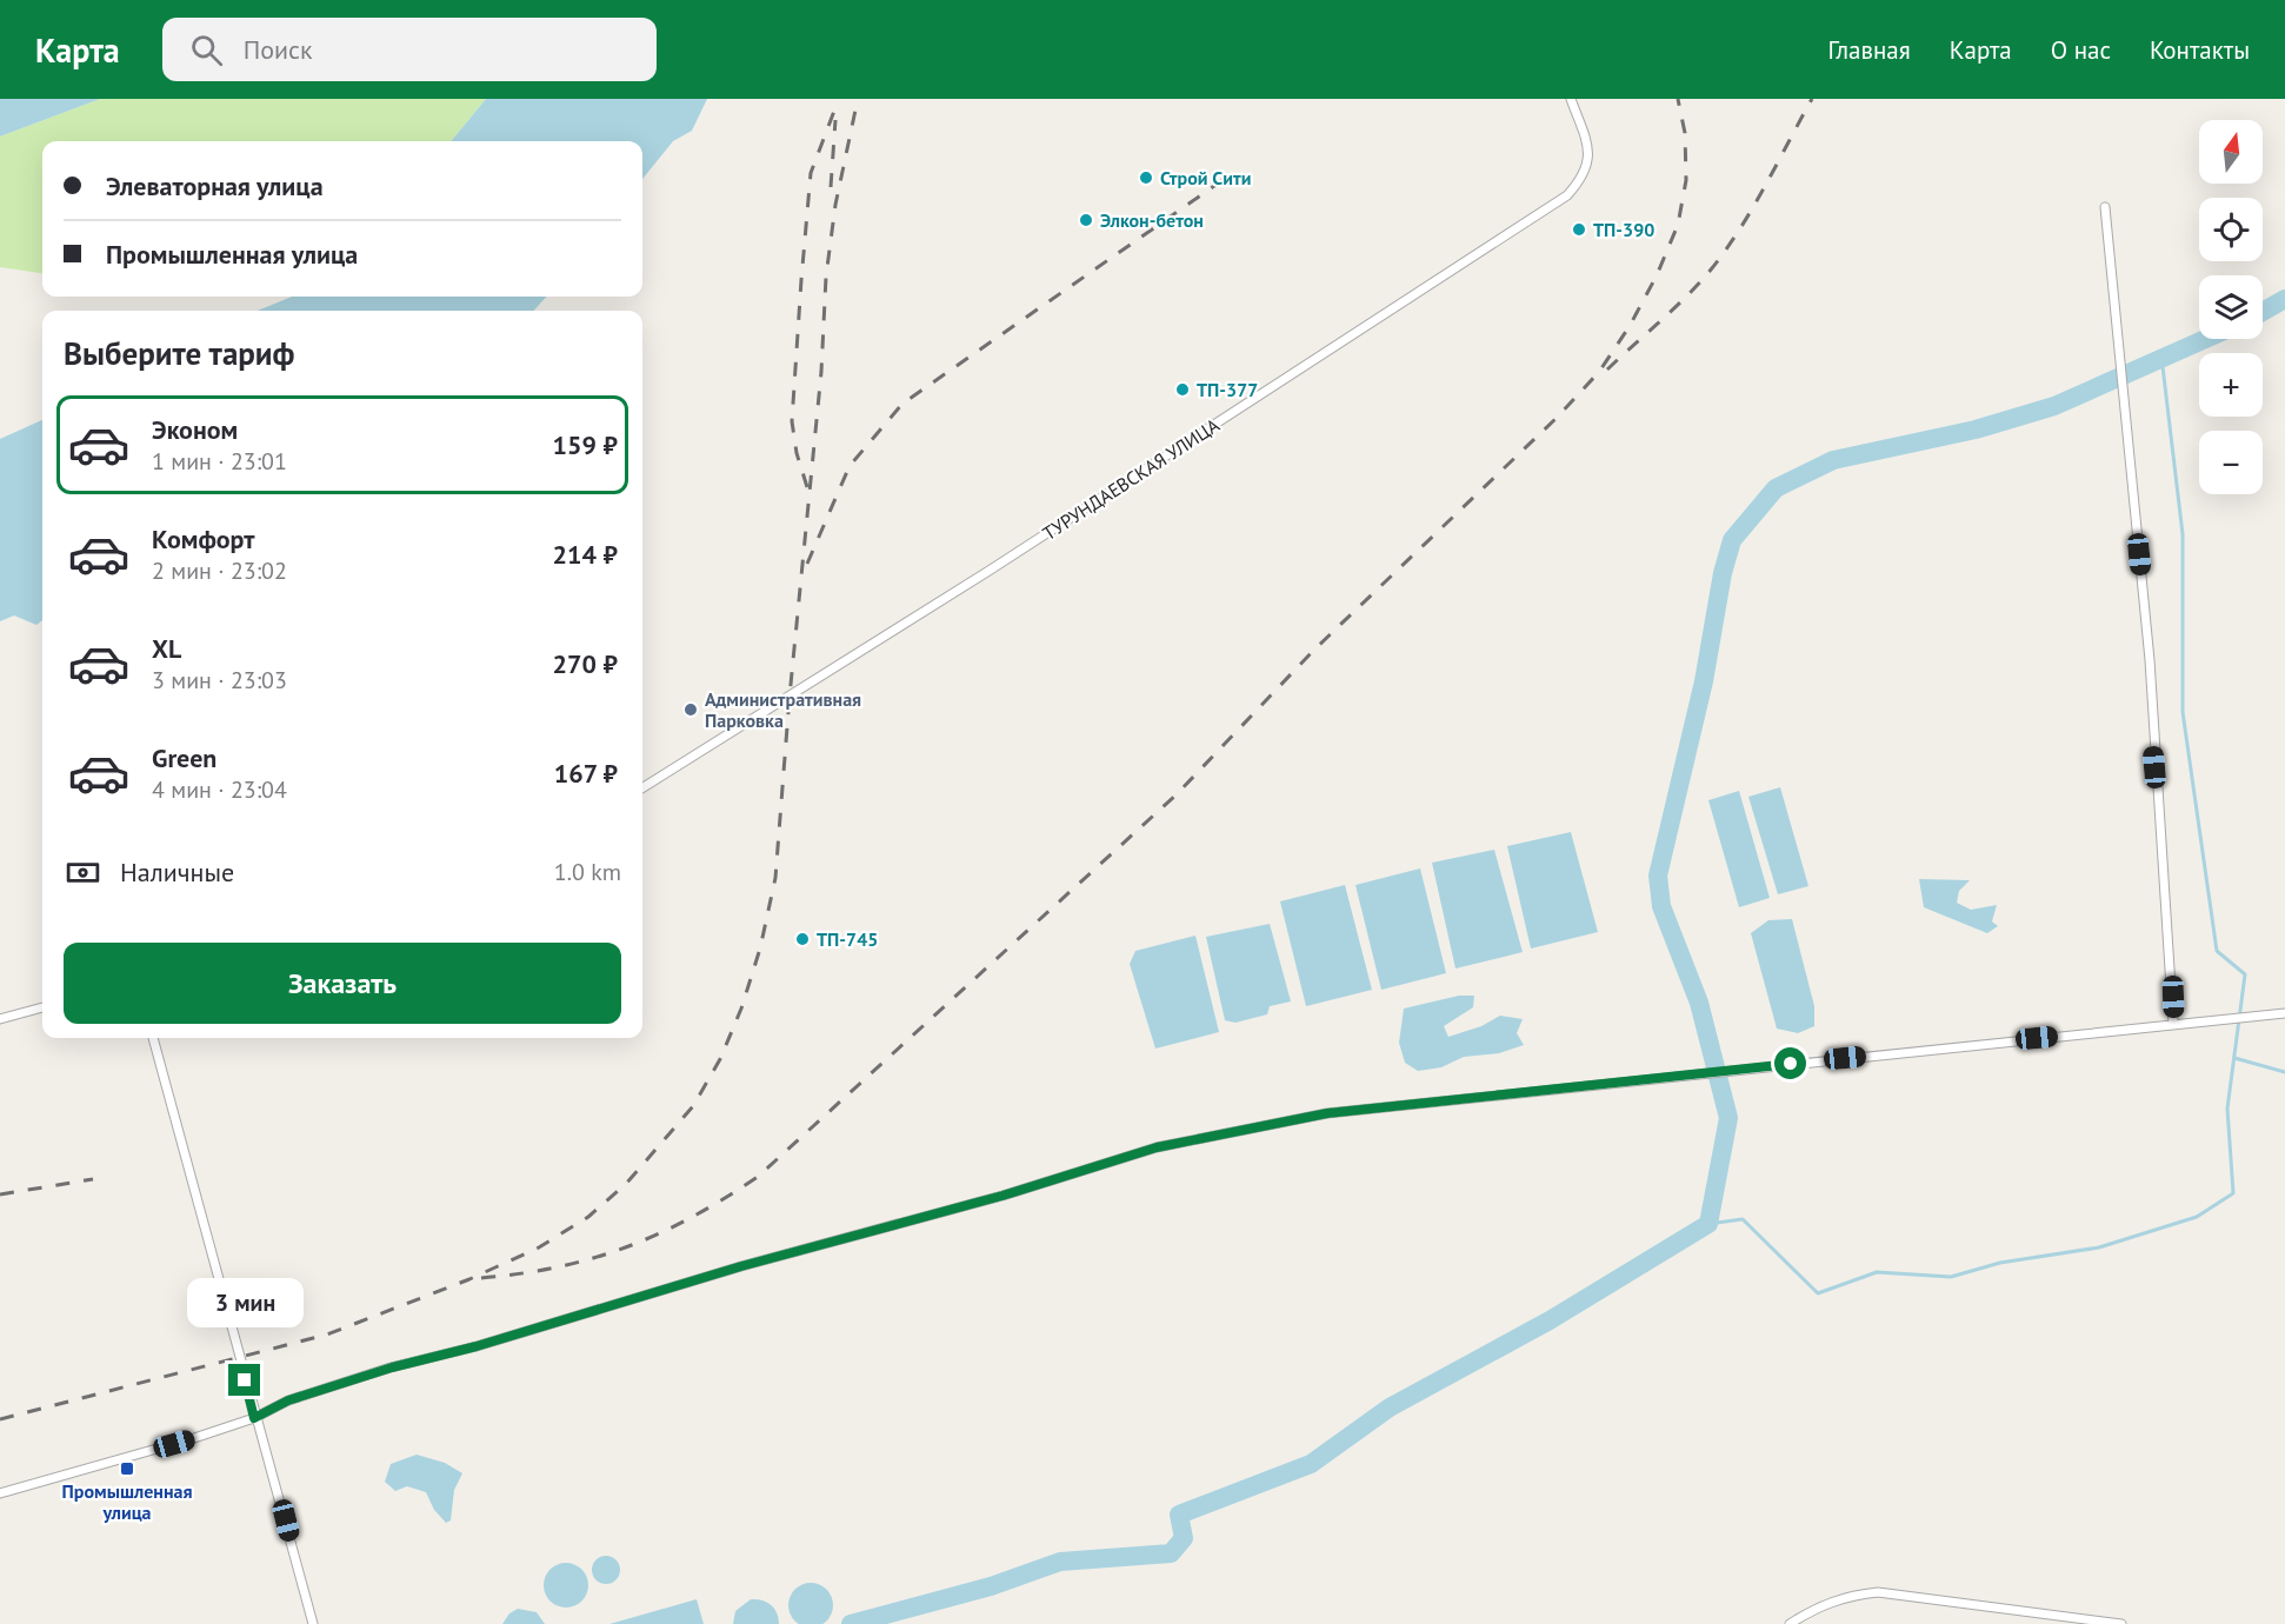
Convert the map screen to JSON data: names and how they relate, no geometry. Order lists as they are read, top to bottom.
{
  "streets": {
    "street": ["ТУРУНДАЕВСКАЯ УЛИЦА"]
  },
  "places": {
    "other": [
      "Строй Сити",
      "Элкон-бетон",
      "ТП-390",
      "ТП-377",
      "Административная Парковка",
      "ТП-745"
    ],
    "transit": ["Промышленная улица"]
  },
  "north": "top",
  "page": {
    "header": "Карта",
    "search": "Поиск",
    "nav": [
      "Главная",
      "Карта",
      "О нас",
      "Контакты"
    ],
    "map_buttons": ["+", "−"],
    "banner": ["Элеваторная улица", "Промышленная улица"],
    "heading": "Выберите тариф",
    "list": [
      {
        "name": "Эконом",
        "note": "1 мин · 23:01",
        "value": "159 ₽"
      },
      {
        "name": "Комфорт",
        "note": "2 мин · 23:02",
        "value": "214 ₽"
      },
      {
        "name": "XL",
        "note": "3 мин · 23:03",
        "value": "270 ₽"
      },
      {
        "name": "Green",
        "note": "4 мин · 23:04",
        "value": "167 ₽"
      }
    ],
    "pay": ["Наличные", "1.0 km"],
    "buttons": "Заказать",
    "bubble": "3 мин"
  }
}
